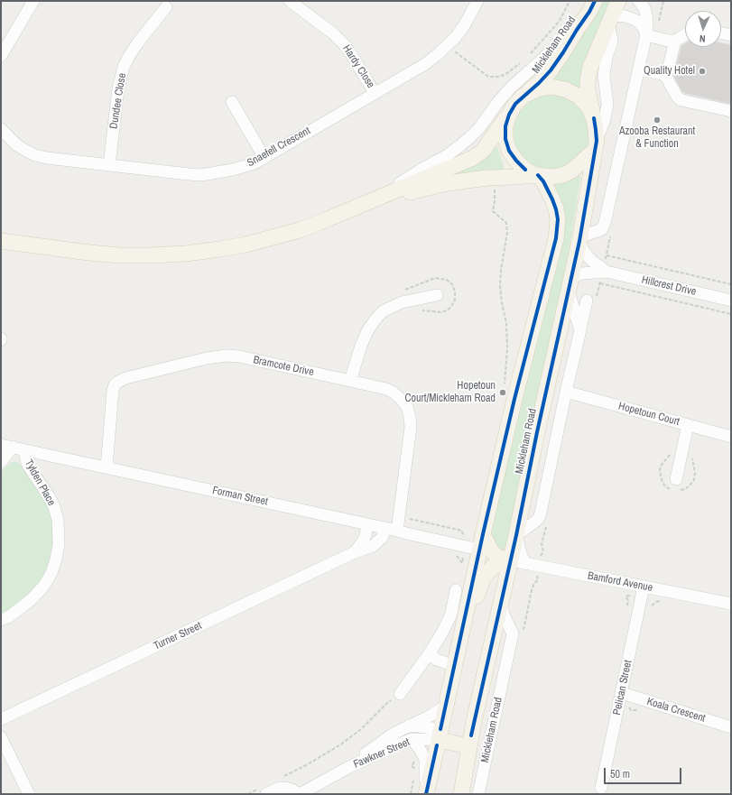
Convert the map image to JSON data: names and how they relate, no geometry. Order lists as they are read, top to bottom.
{
  "streets": {
    "main road": ["Mickleham Road"],
    "street": [
      "Hardy Close",
      "Dundee Close",
      "Snaefell Crescent",
      "Hillcrest Drive",
      "Bramcote Drive",
      "Hopetoun Court",
      "Tylden Place",
      "Forman Street",
      "Bamford Avenue",
      "Turner Street",
      "Pelican Street",
      "Koala Crescent",
      "Fawkner Street"
    ]
  },
  "crossings": [
    ["Mickleham Road", "Hillcrest Drive"],
    ["Mickleham Road", "Forman Street"],
    ["Mickleham Road", "Bamford Avenue"],
    ["Mickleham Road", "Fawkner Street"],
    ["Hardy Close", "Snaefell Crescent"],
    ["Dundee Close", "Snaefell Crescent"],
    ["Bramcote Drive", "Forman Street"],
    ["Bramcote Drive", "Turner Street"],
    ["Tylden Place", "Forman Street"],
    ["Forman Street", "Turner Street"],
    ["Bamford Avenue", "Pelican Street"],
    ["Pelican Street", "Koala Crescent"]
  ],
  "places": ["Quality Hotel", "Azooba Restaurant & Function", "Hopetoun Court/Mickleham Road"],
  "scale_bar": "50 m",
  "north": "bottom"
}
